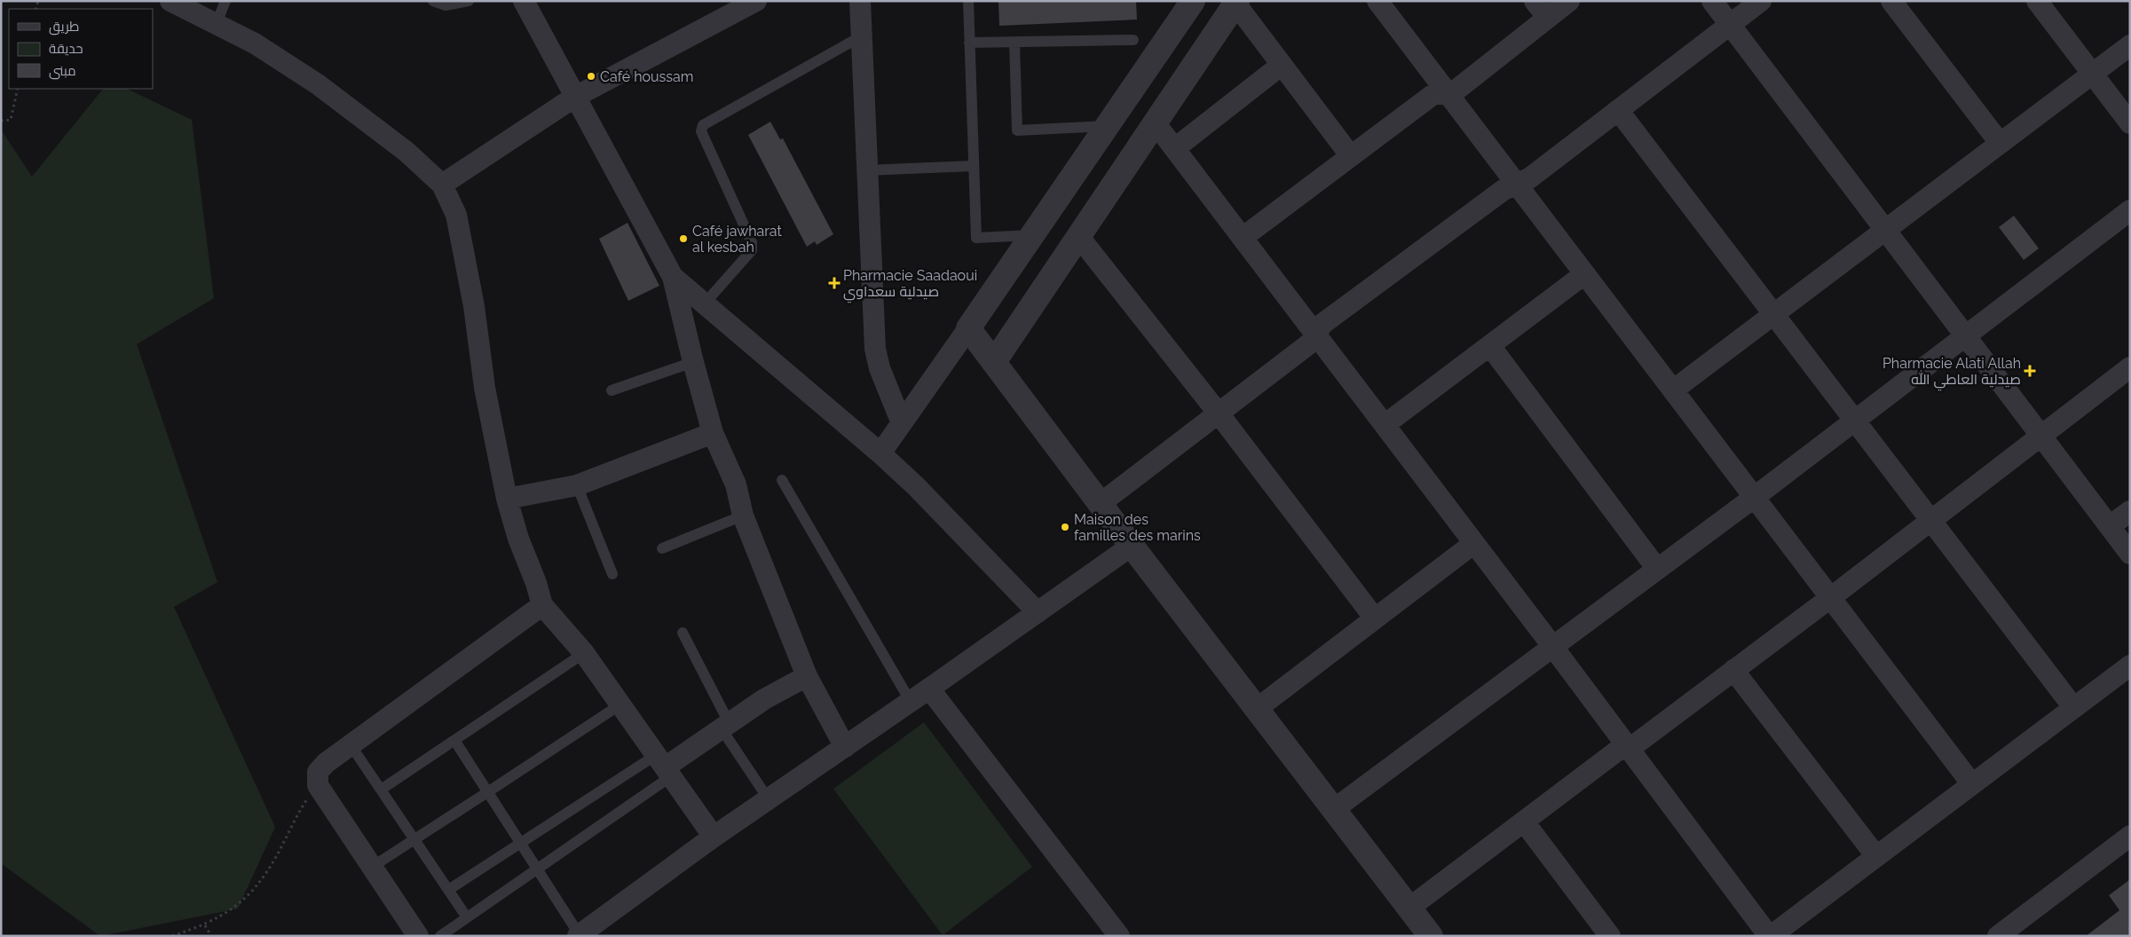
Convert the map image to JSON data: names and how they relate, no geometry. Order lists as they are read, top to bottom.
{
  "places": {
    "other": ["Café houssam", "Café jawharat al kesbah", "Maison des familles des marins"],
    "health": ["Pharmacie Saadaoui صيدلية سعداوي", "Pharmacie Alati Allah صيدلية العاطي الله"]
  },
  "legend": ["طريق", "حديقة", "مبنى"]
}
